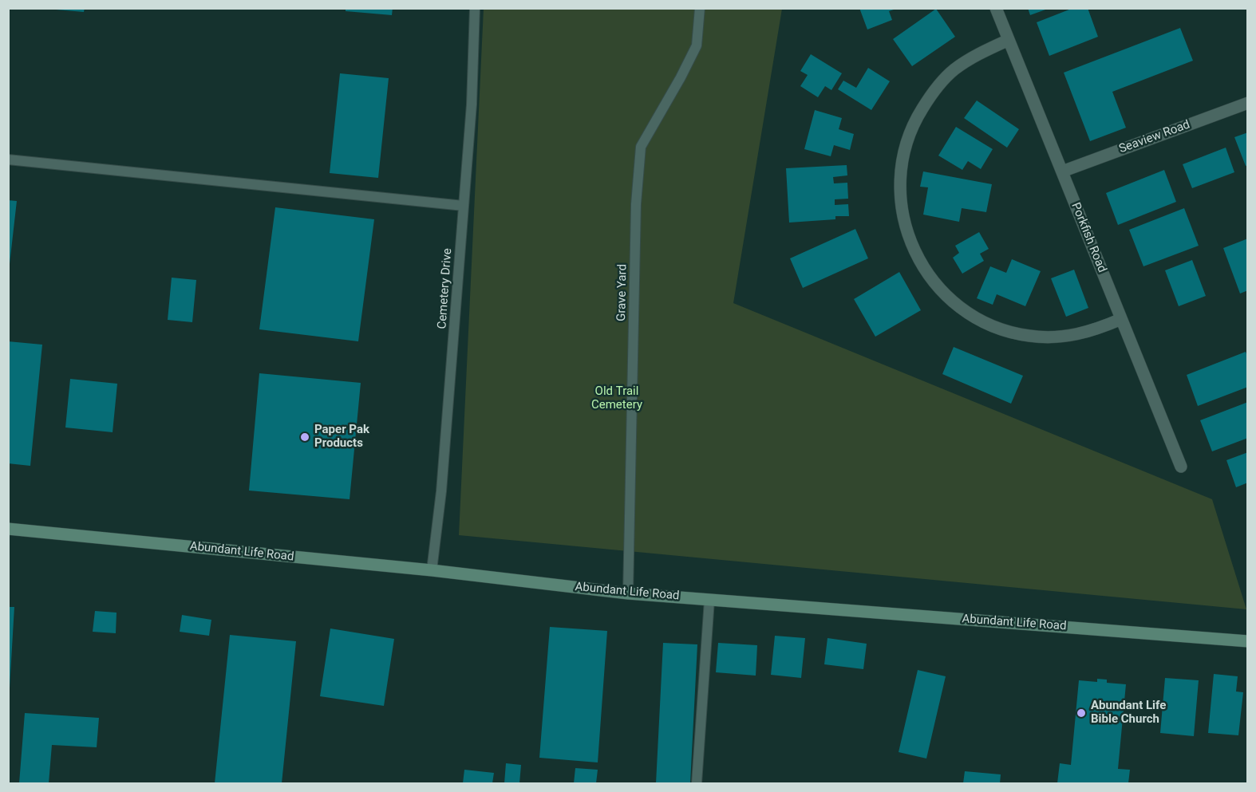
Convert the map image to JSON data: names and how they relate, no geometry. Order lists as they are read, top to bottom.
{
  "streets": {
    "street": ["Seaview Road", "Porkfish Road", "Abundant Life Road"],
    "lane": ["Cemetery Drive", "Grave Yard"]
  },
  "crossings": [
    ["Seaview Road", "Porkfish Road"],
    ["Cemetery Drive", "Abundant Life Road"],
    ["Grave Yard", "Abundant Life Road"]
  ],
  "parks": ["Old Trail Cemetery"],
  "places": ["Paper Pak Products", "Abundant Life Bible Church"]
}
